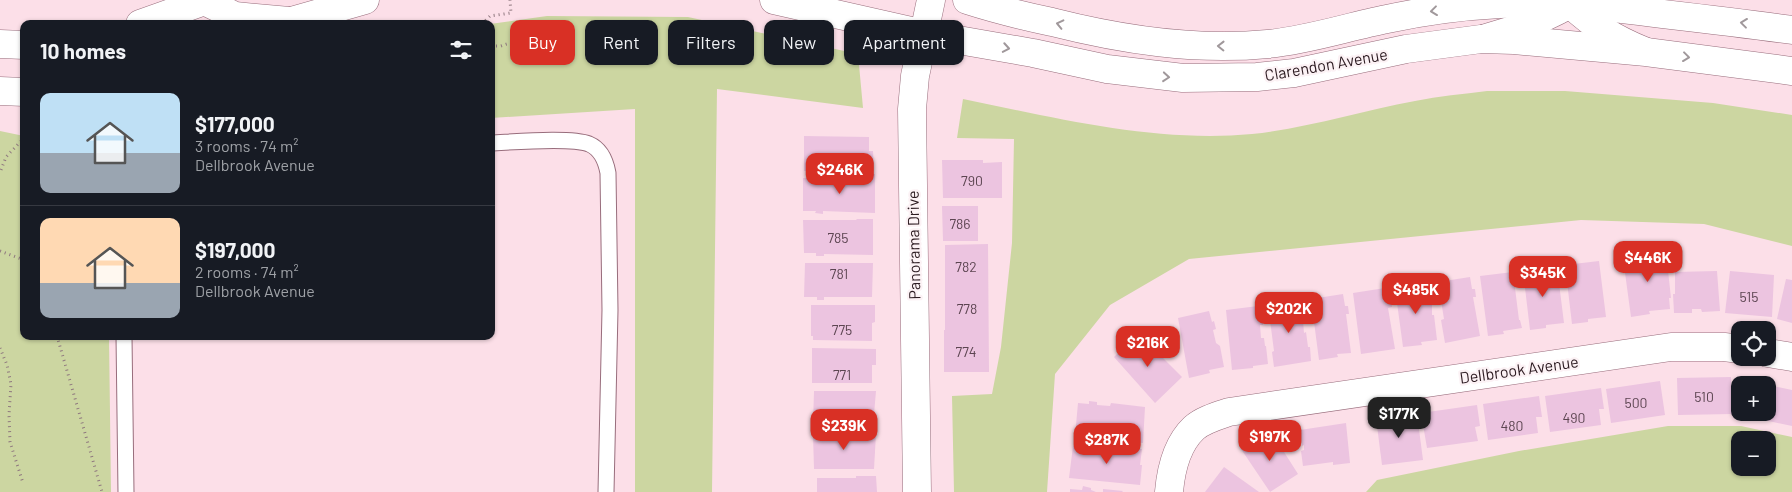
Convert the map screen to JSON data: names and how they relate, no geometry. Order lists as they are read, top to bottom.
{
  "streets": {
    "main road": ["Clarendon Avenue", "Panorama Drive", "Dellbrook Avenue"]
  },
  "house_numbers": [
    "790",
    "786",
    "785",
    "782",
    "781",
    "515",
    "778",
    "775",
    "774",
    "771",
    "510",
    "500",
    "490",
    "480"
  ],
  "page": {
    "chip": [
      "Buy",
      "Rent",
      "Filters",
      "New",
      "Apartment"
    ],
    "heading": "10 homes",
    "list": [
      {
        "name": "$177,000",
        "note": "3 rooms · 74 m² · Dellbrook Avenue"
      },
      {
        "name": "$197,000",
        "note": "2 rooms · 74 m² · Dellbrook Avenue"
      }
    ],
    "price": [
      "$246K",
      "$446K",
      "$345K",
      "$485K",
      "$202K",
      "$216K",
      "$177K",
      "$239K",
      "$197K",
      "$287K"
    ],
    "map_buttons": ["+", "−"]
  }
}
